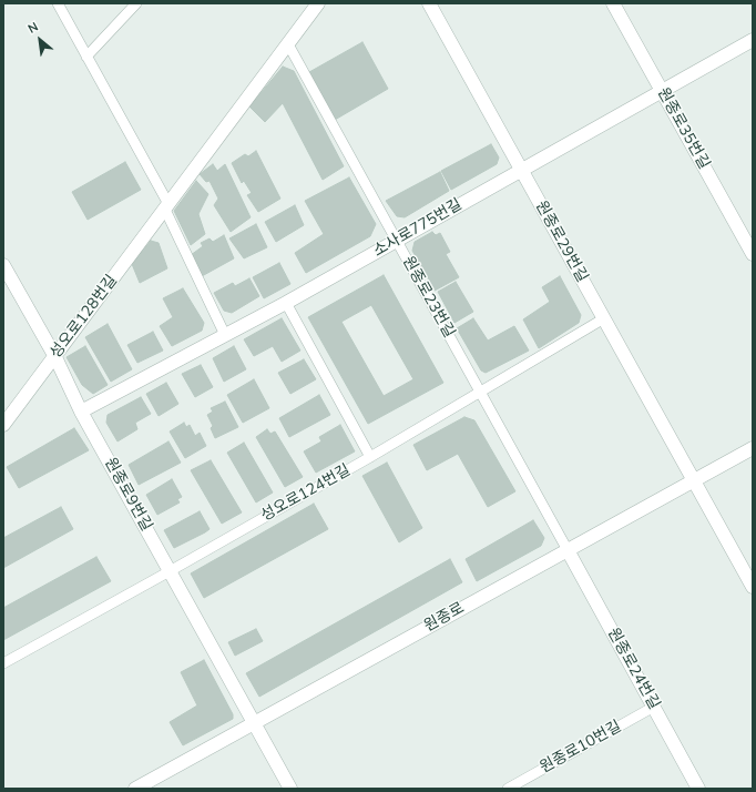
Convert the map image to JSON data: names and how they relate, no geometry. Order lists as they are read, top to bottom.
{
  "streets": {
    "street": [
      "원종로35번길",
      "소사로775번길",
      "원종로29번길",
      "성오로128번길",
      "원종로9번길",
      "원종로",
      "원종로24번길"
    ],
    "lane": ["원종로23번길", "성오로124번길", "원종로10번길"]
  },
  "crossings": [
    ["원종로35번길", "소사로775번길"],
    ["소사로775번길", "원종로29번길"],
    ["소사로775번길", "원종로23번길"],
    ["소사로775번길", "원종로9번길"],
    ["원종로29번길", "성오로124번길"],
    ["원종로29번길", "원종로"],
    ["원종로23번길", "성오로128번길"],
    ["원종로23번길", "성오로124번길"],
    ["원종로23번길", "원종로"],
    ["원종로23번길", "원종로24번길"],
    ["성오로128번길", "원종로9번길"],
    ["성오로124번길", "원종로9번길"],
    ["원종로9번길", "원종로"],
    ["원종로", "원종로24번길"],
    ["원종로24번길", "원종로10번길"]
  ],
  "north": "top left"
}
